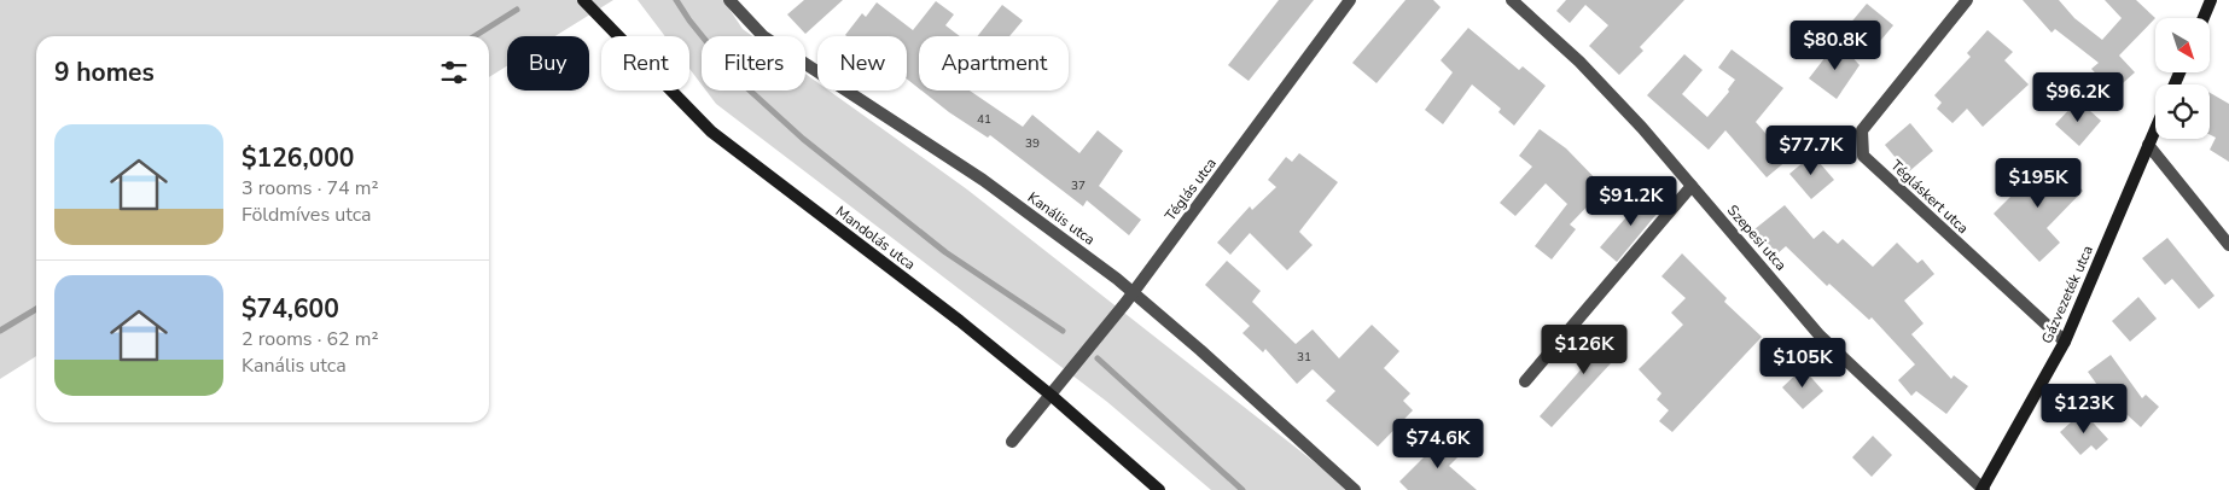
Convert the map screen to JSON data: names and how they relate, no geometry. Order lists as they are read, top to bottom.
{
  "streets": {
    "street": [
      "Téglás utca",
      "Tégláskert utca",
      "Kanális utca",
      "Mandolás utca",
      "Szepesi utca",
      "Gázvezeték utca"
    ]
  },
  "crossings": [
    ["Téglás utca", "Kanális utca"],
    ["Téglás utca", "Mandolás utca"],
    ["Tégláskert utca", "Gázvezeték utca"],
    ["Szepesi utca", "Gázvezeték utca"]
  ],
  "house_numbers": [
    "41",
    "39",
    "37",
    "31"
  ],
  "north": "bottom right",
  "page": {
    "price": [
      "$80.8K",
      "$96.2K",
      "$77.7K",
      "$195K",
      "$91.2K",
      "$126K",
      "$105K",
      "$123K",
      "$74.6K"
    ],
    "chip": [
      "Buy",
      "Rent",
      "Filters",
      "New",
      "Apartment"
    ],
    "heading": "9 homes",
    "list": [
      {
        "name": "$126,000",
        "note": "3 rooms · 74 m² · Földmíves utca"
      },
      {
        "name": "$74,600",
        "note": "2 rooms · 62 m² · Kanális utca"
      }
    ]
  }
}
